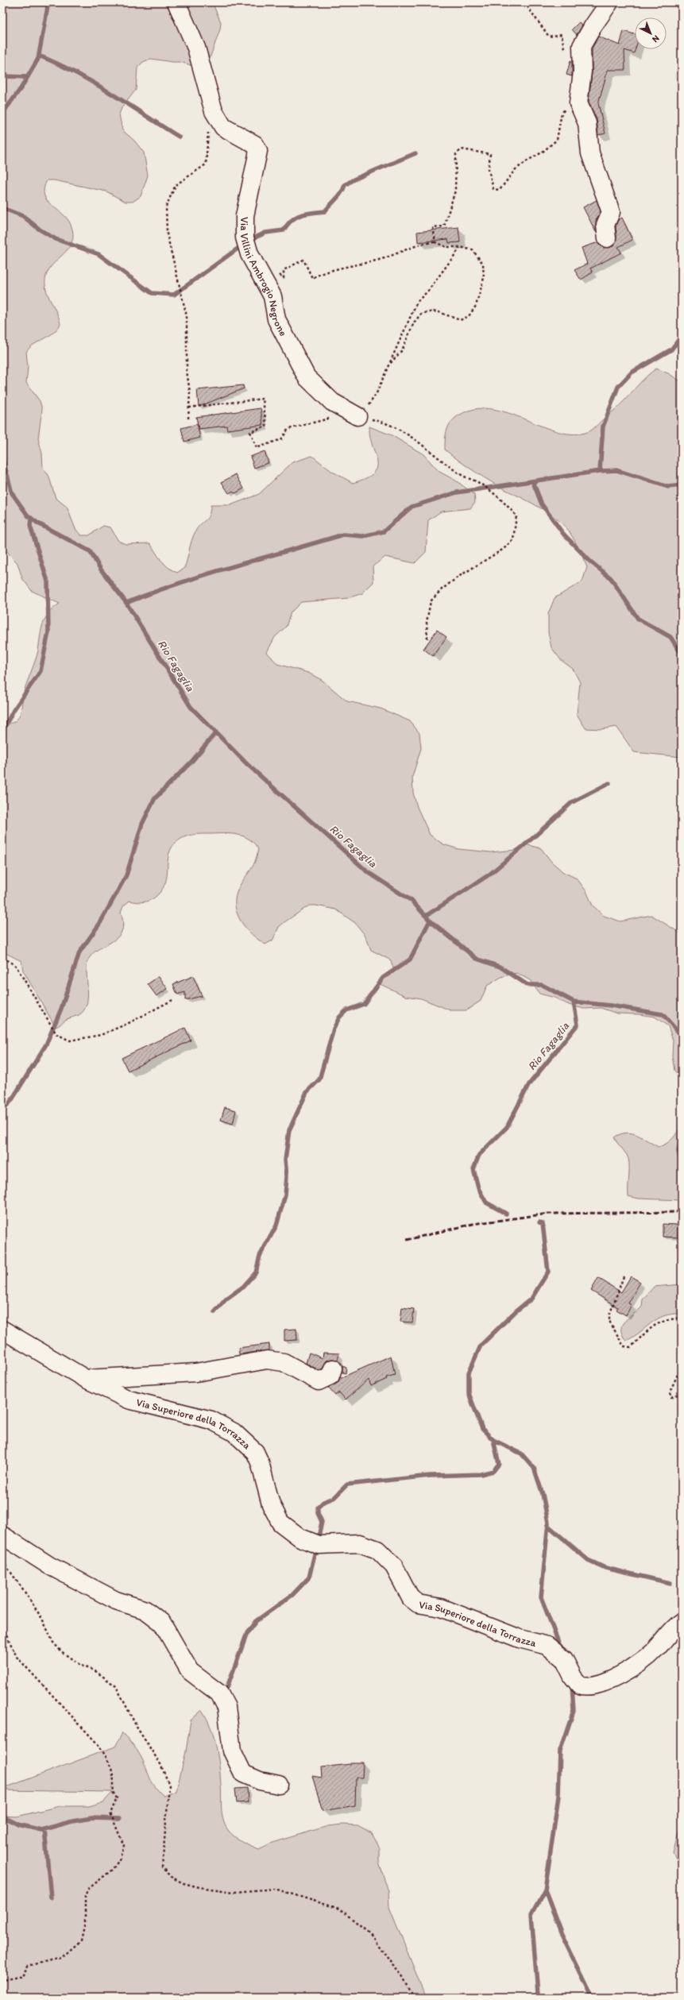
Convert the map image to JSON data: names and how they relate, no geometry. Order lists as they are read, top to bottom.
{
  "streets": {
    "street": ["Via Villini Ambrogio Negrone", "Via Superiore della Torrazza"]
  },
  "water": ["Rio Fagaglia"],
  "north": "bottom right"
}
